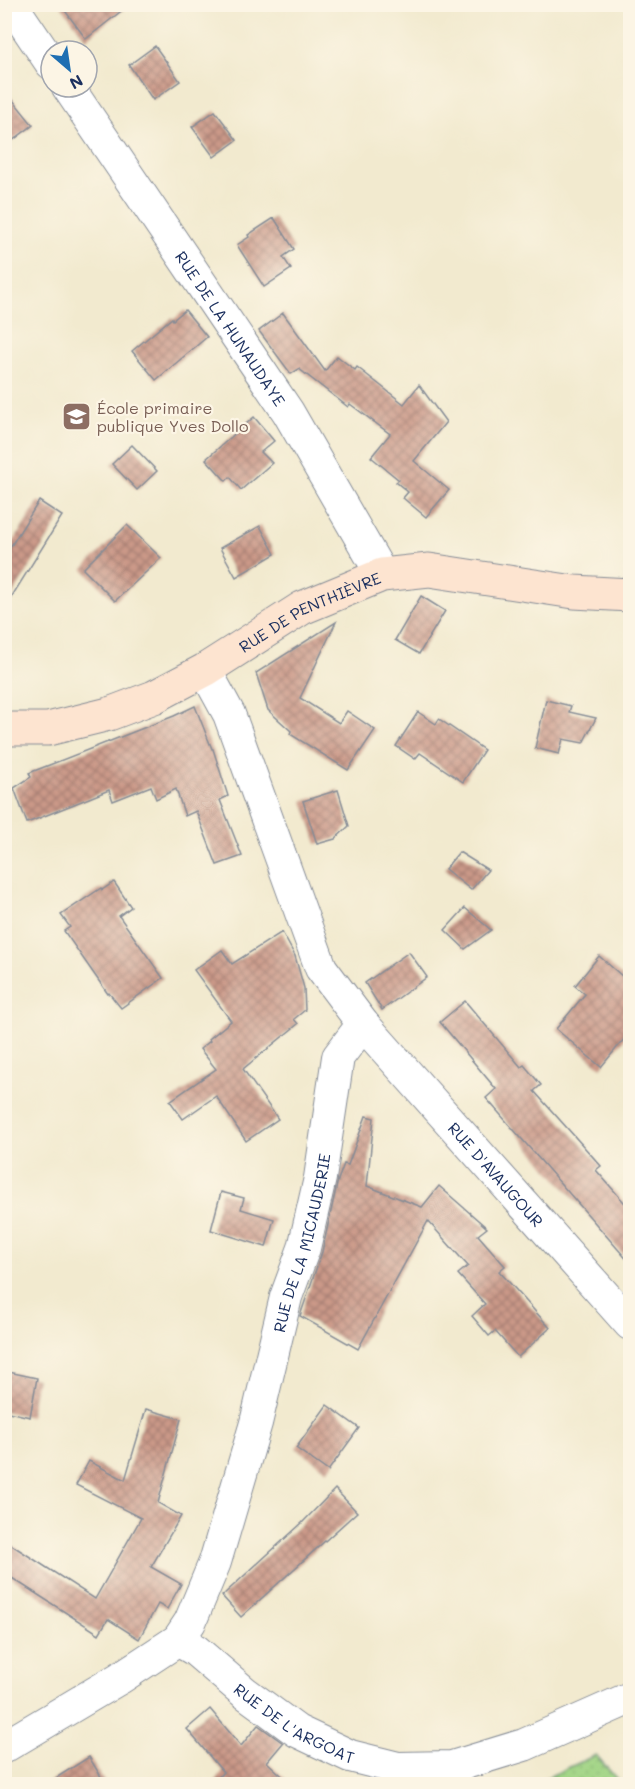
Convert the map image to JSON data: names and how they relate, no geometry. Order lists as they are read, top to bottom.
{
  "streets": {
    "street": [
      "RUE DE LA HUNAUDAYE",
      "RUE DE PENTHIÈVRE",
      "RUE D'AVAUGOUR",
      "RUE DE LA MICAUDERIE",
      "RUE DE L'ARGOAT"
    ]
  },
  "crossings": [
    ["RUE DE LA HUNAUDAYE", "RUE DE PENTHIÈVRE"],
    ["RUE D'AVAUGOUR", "RUE DE LA MICAUDERIE"],
    ["RUE DE LA MICAUDERIE", "RUE DE L'ARGOAT"]
  ],
  "places": {
    "school or university": ["École primaire publique Yves Dollo"]
  },
  "north": "bottom right"
}
